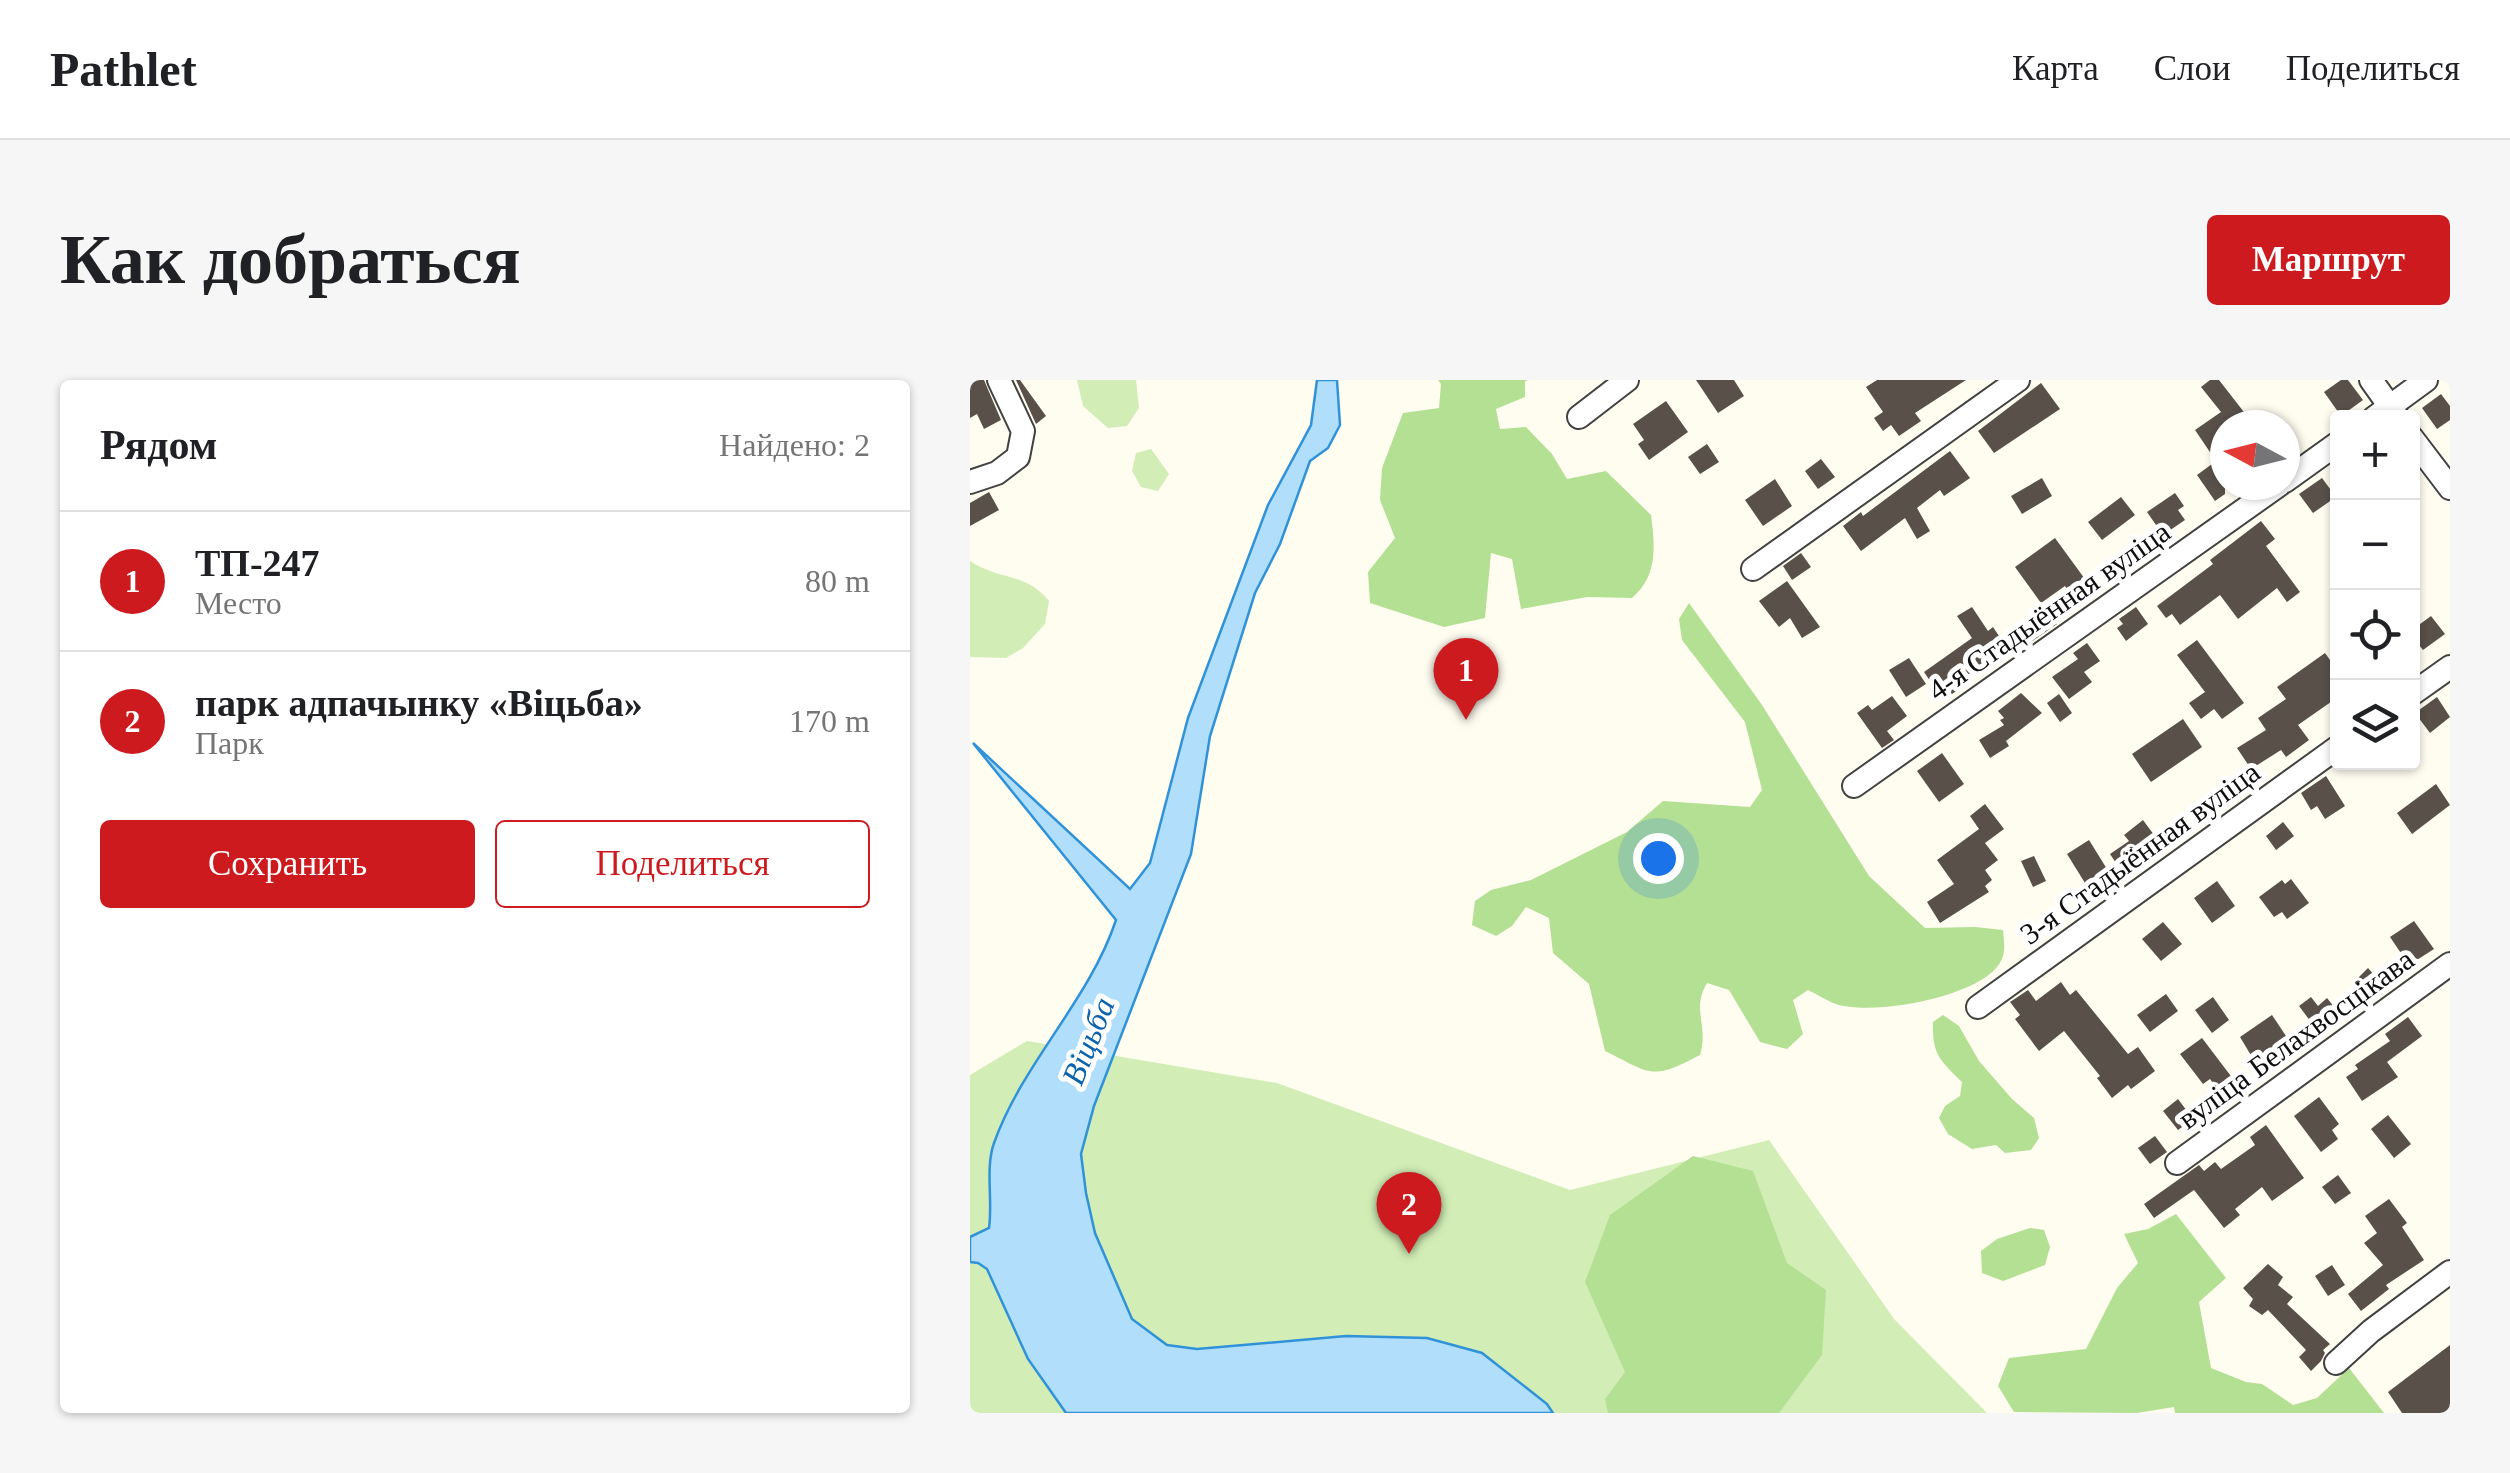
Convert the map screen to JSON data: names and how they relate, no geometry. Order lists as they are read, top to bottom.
{
  "streets": {
    "street": ["4-я Стадыённая вуліца", "3-я Стадыённая вуліца", "вуліца Белахвосцікава"]
  },
  "water": ["Віцьба"],
  "north": "left",
  "page": {
    "header": "Pathlet",
    "nav": ["Карта", "Слои", "Поделиться"],
    "buttons": [
      "Маршрут",
      ["Сохранить", "Поделиться"]
    ],
    "title": "Как добраться",
    "heading": ["Рядом", "Найдено: 2"],
    "map_buttons": ["+", "−"],
    "list": [
      {
        "mark": "1",
        "name": "ТП-247",
        "note": "Место",
        "value": "80 m"
      },
      {
        "mark": "2",
        "name": "парк адпачынку «Віцьба»",
        "note": "Парк",
        "value": "170 m"
      }
    ],
    "pins": ["1", "2"]
  }
}
